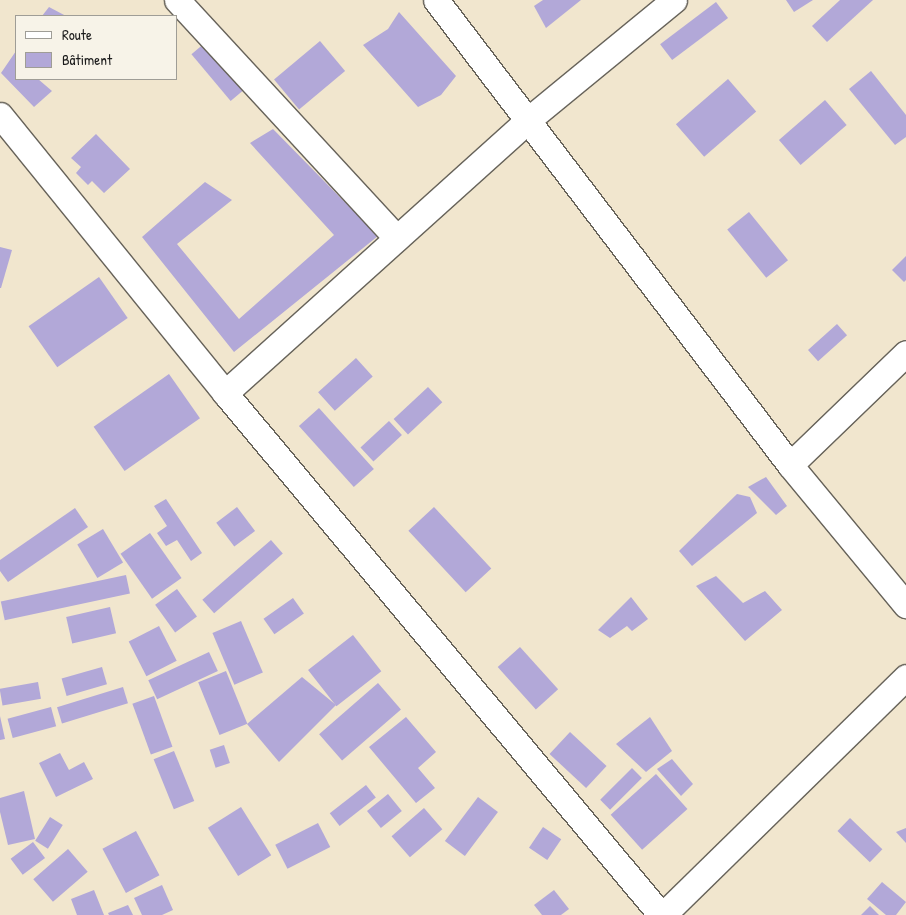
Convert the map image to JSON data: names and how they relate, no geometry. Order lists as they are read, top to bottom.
{
  "legend": ["Route", "Bâtiment"]
}
